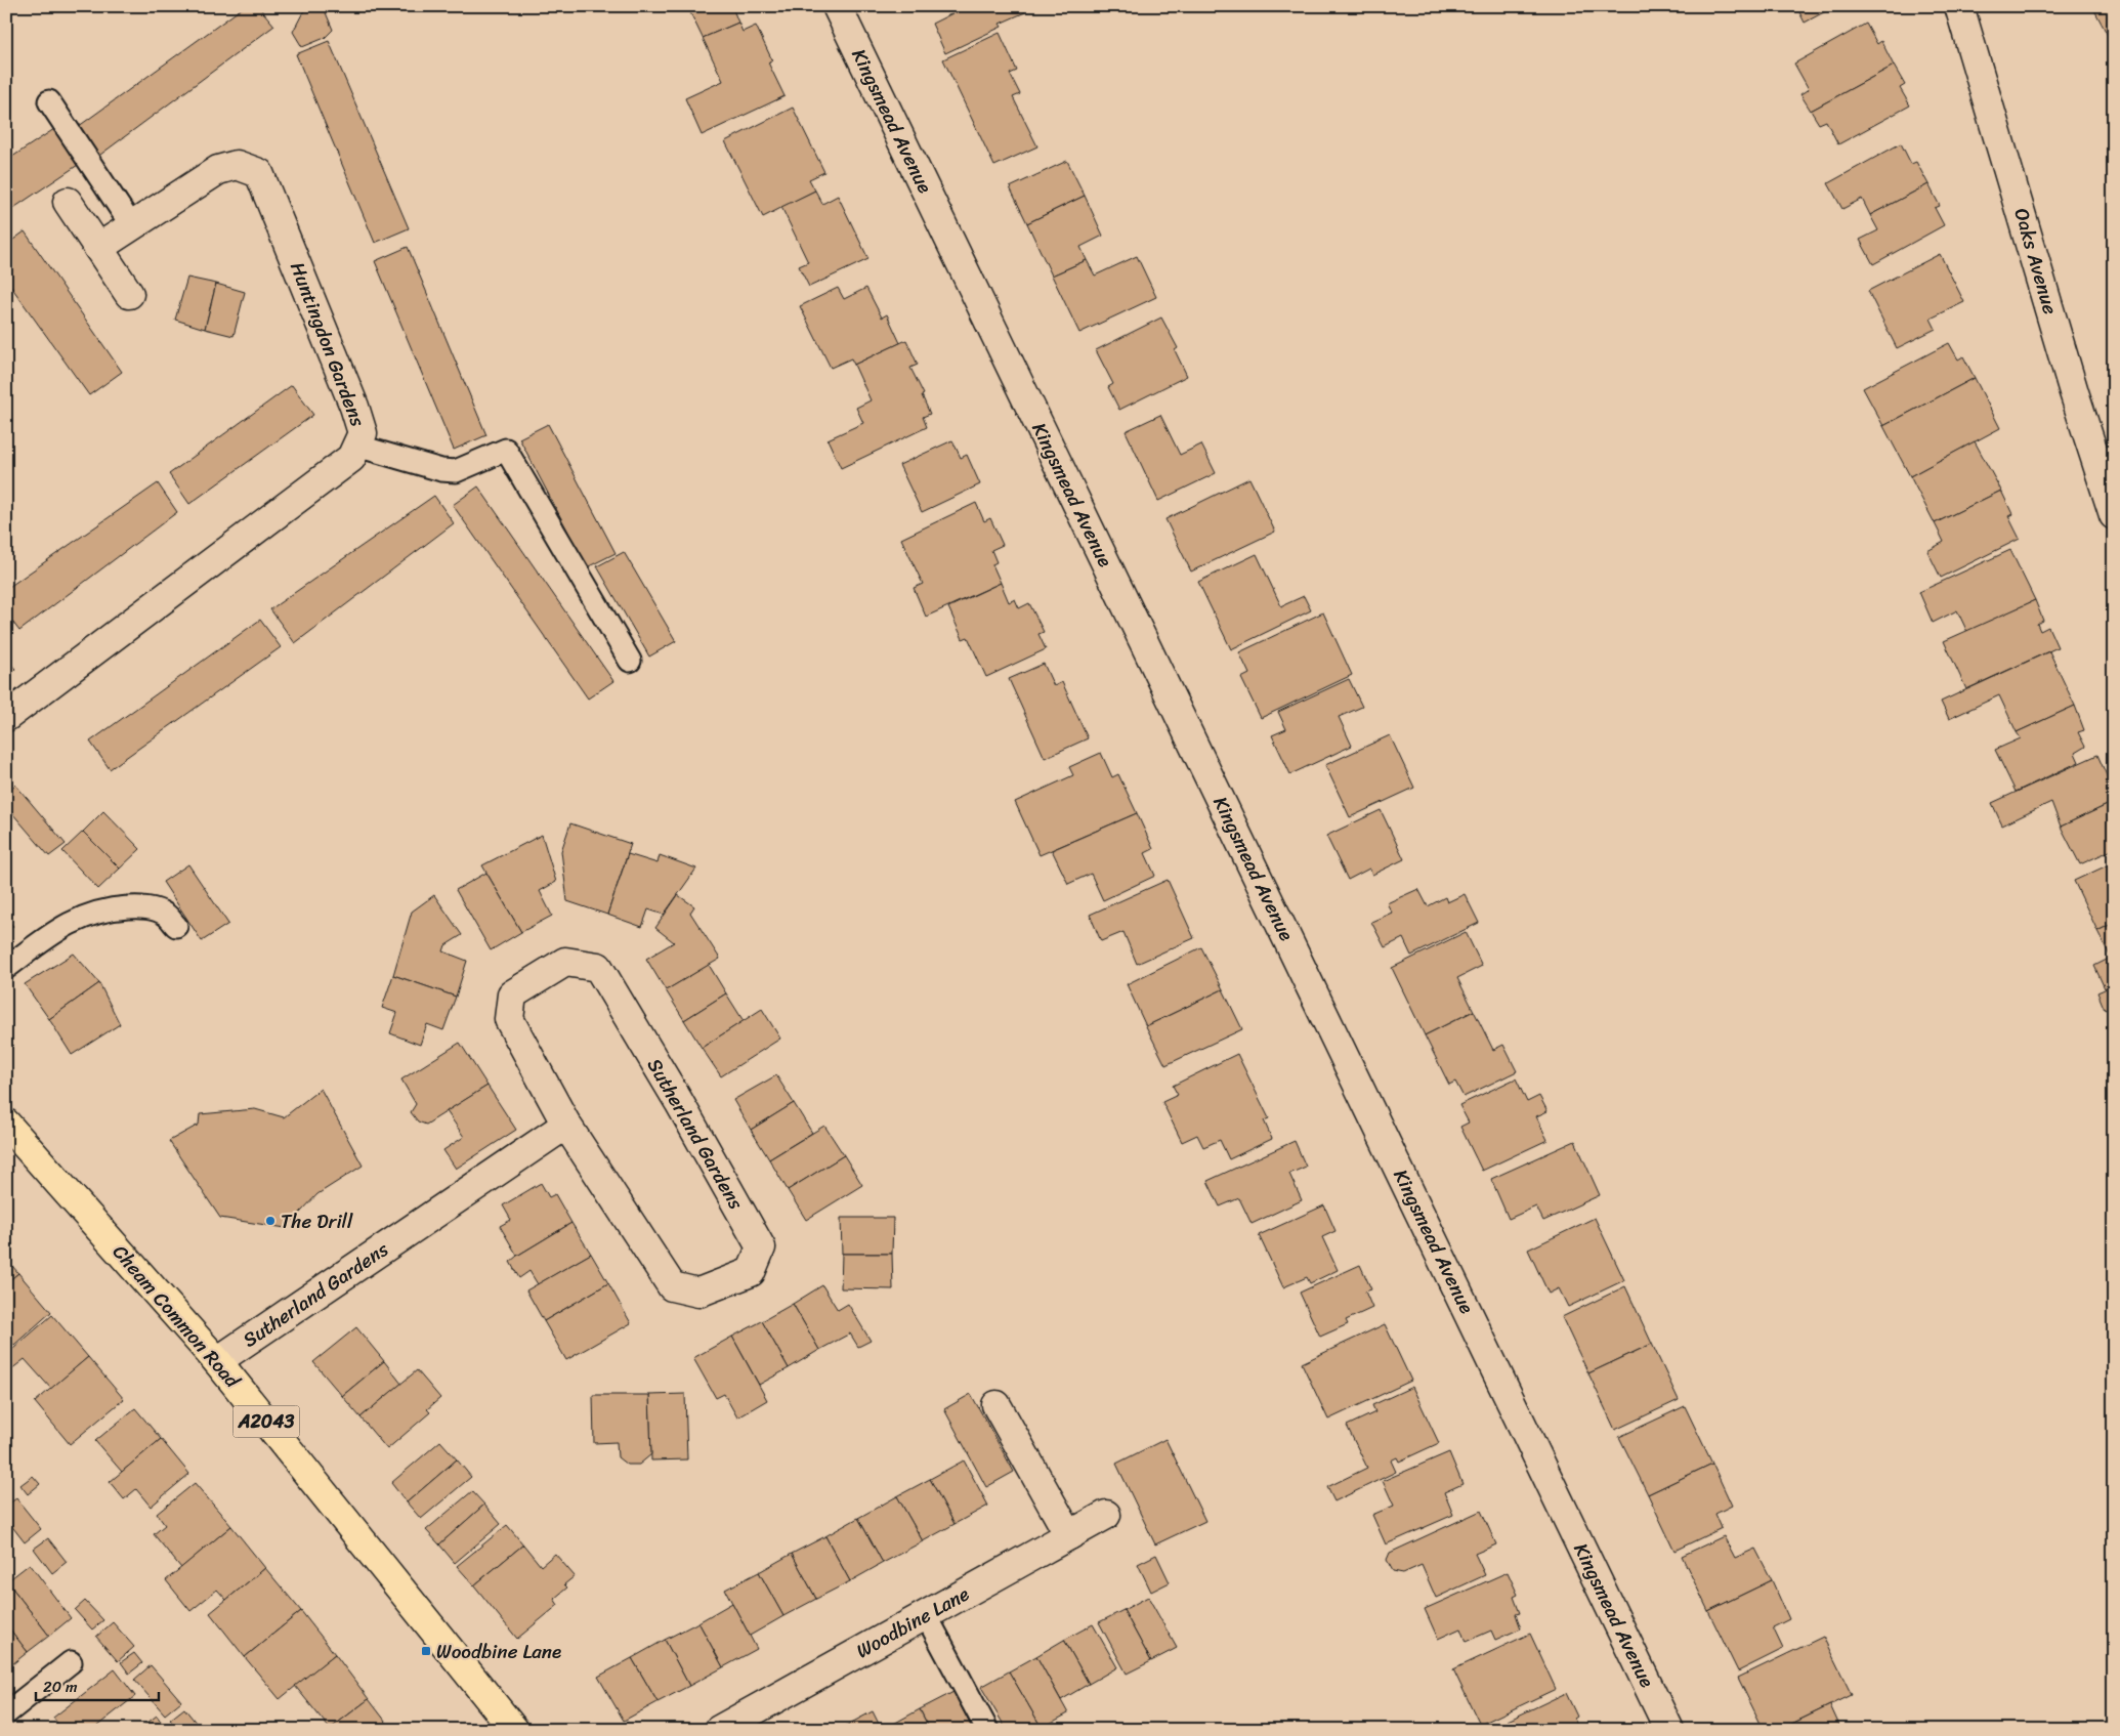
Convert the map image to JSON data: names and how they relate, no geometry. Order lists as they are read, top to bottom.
{
  "streets": {
    "main road": ["Cheam Common Road", "A2043"],
    "street": [
      "Kingsmead Avenue",
      "Oaks Avenue",
      "Huntingdon Gardens",
      "Sutherland Gardens",
      "Woodbine Lane"
    ]
  },
  "crossings": [
    ["Sutherland Gardens", "Cheam Common Road"]
  ],
  "places": {
    "other": ["The Drill"],
    "transit": ["Woodbine Lane"]
  },
  "scale_bar": "20 m"
}
